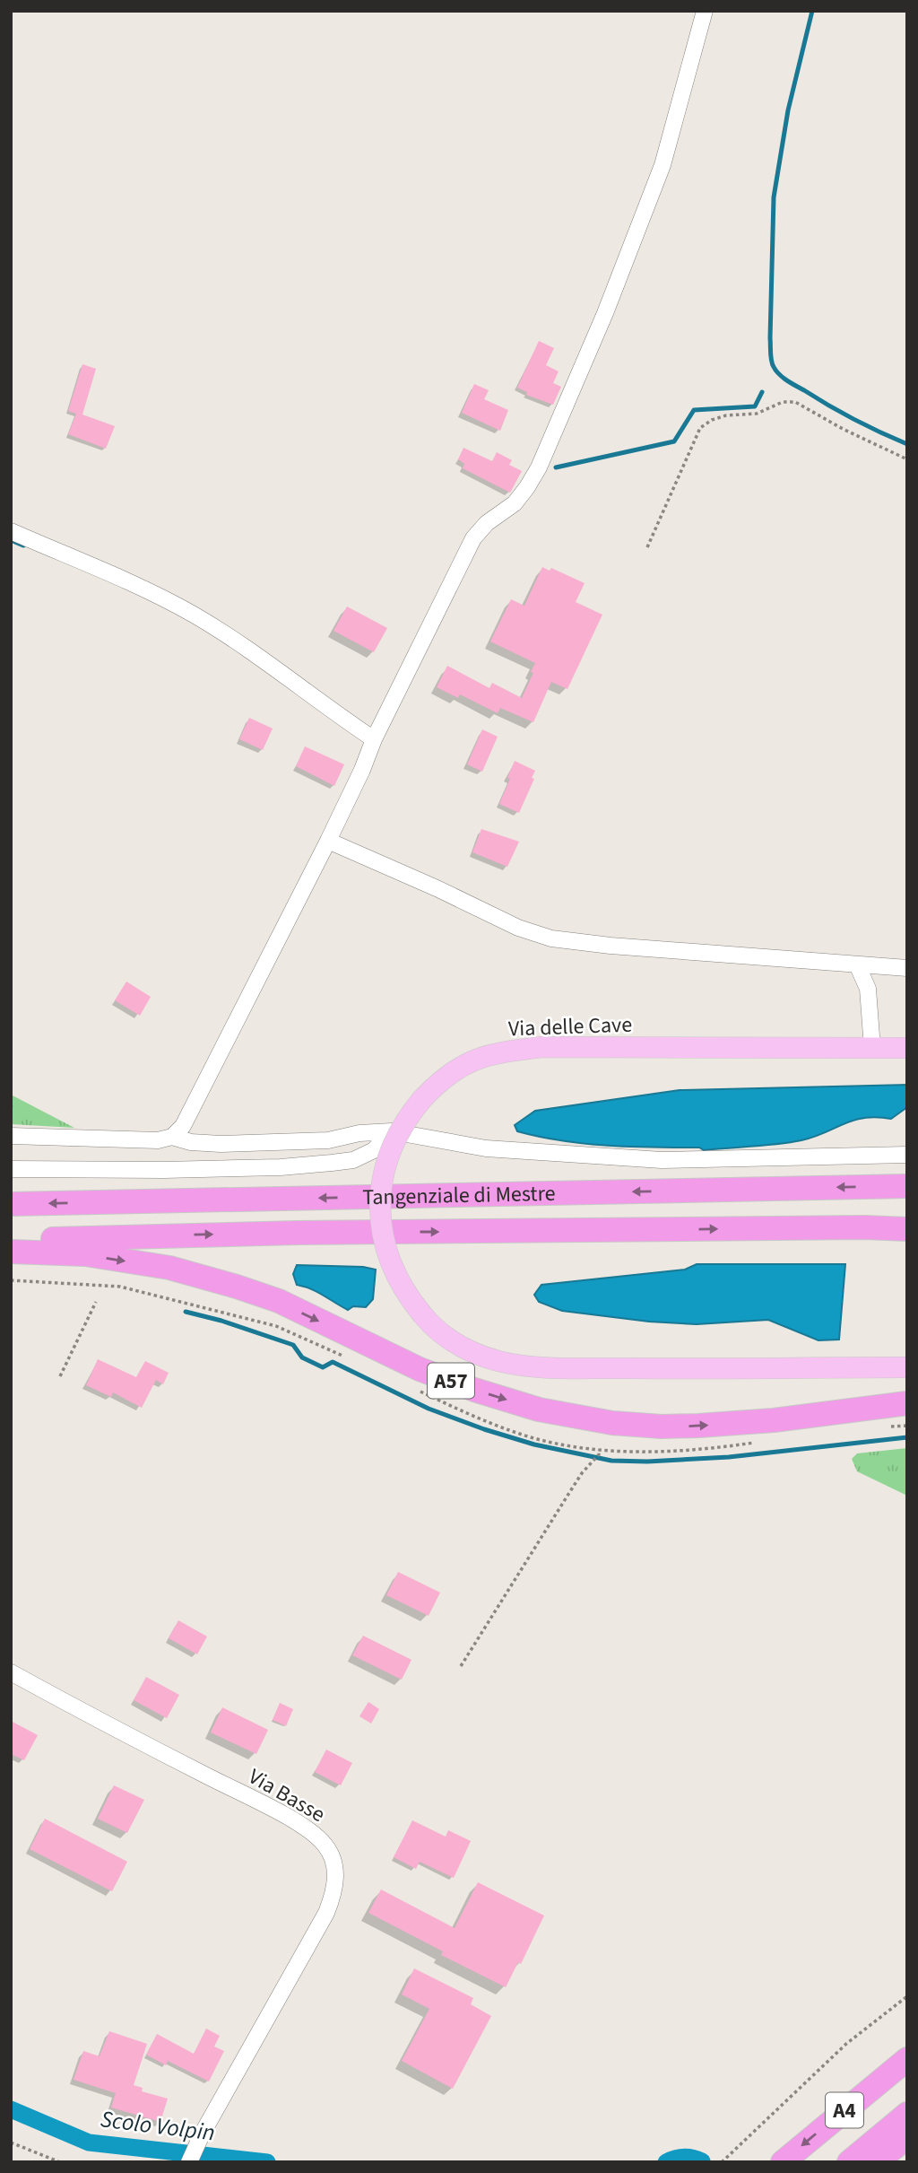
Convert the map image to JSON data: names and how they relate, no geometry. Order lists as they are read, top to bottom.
{
  "streets": {
    "highway": ["Tangenziale di Mestre", "A57", "A4"],
    "main road": ["Via delle Cave"],
    "street": ["Via Basse"]
  },
  "water": ["Scolo Volpin"]
}
